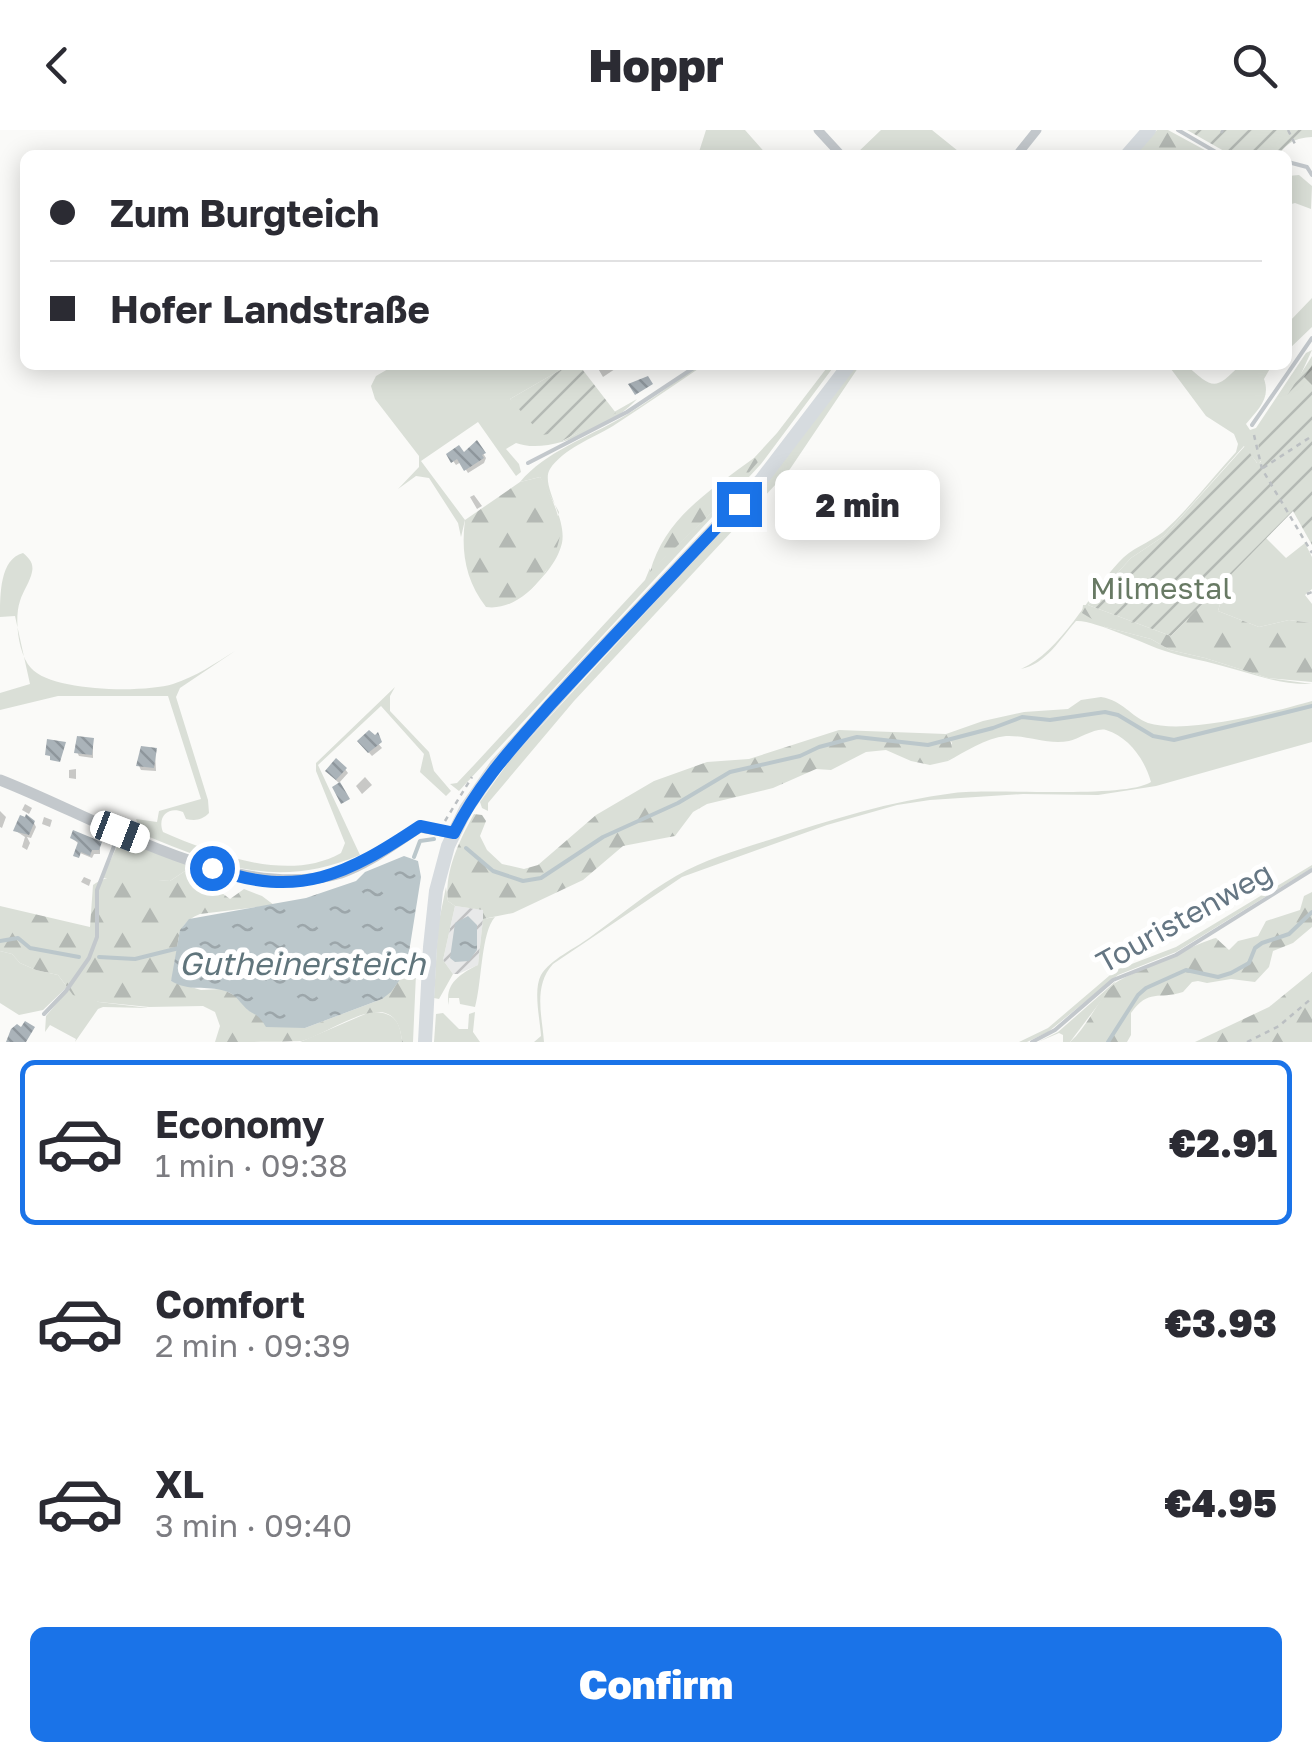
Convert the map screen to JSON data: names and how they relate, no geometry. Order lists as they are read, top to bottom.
{
  "streets": {
    "lane": ["Touristenweg"]
  },
  "water": ["Gutheinersteich"],
  "parks": ["Milmestal"],
  "page": {
    "header": "Hoppr",
    "banner": ["Zum Burgteich", "Hofer Landstraße"],
    "bubble": "2 min",
    "list": [
      {
        "name": "Economy",
        "note": "1 min · 09:38",
        "value": "€2.91"
      },
      {
        "name": "Comfort",
        "note": "2 min · 09:39",
        "value": "€3.93"
      },
      {
        "name": "XL",
        "note": "3 min · 09:40",
        "value": "€4.95"
      }
    ],
    "buttons": "Confirm"
  }
}
